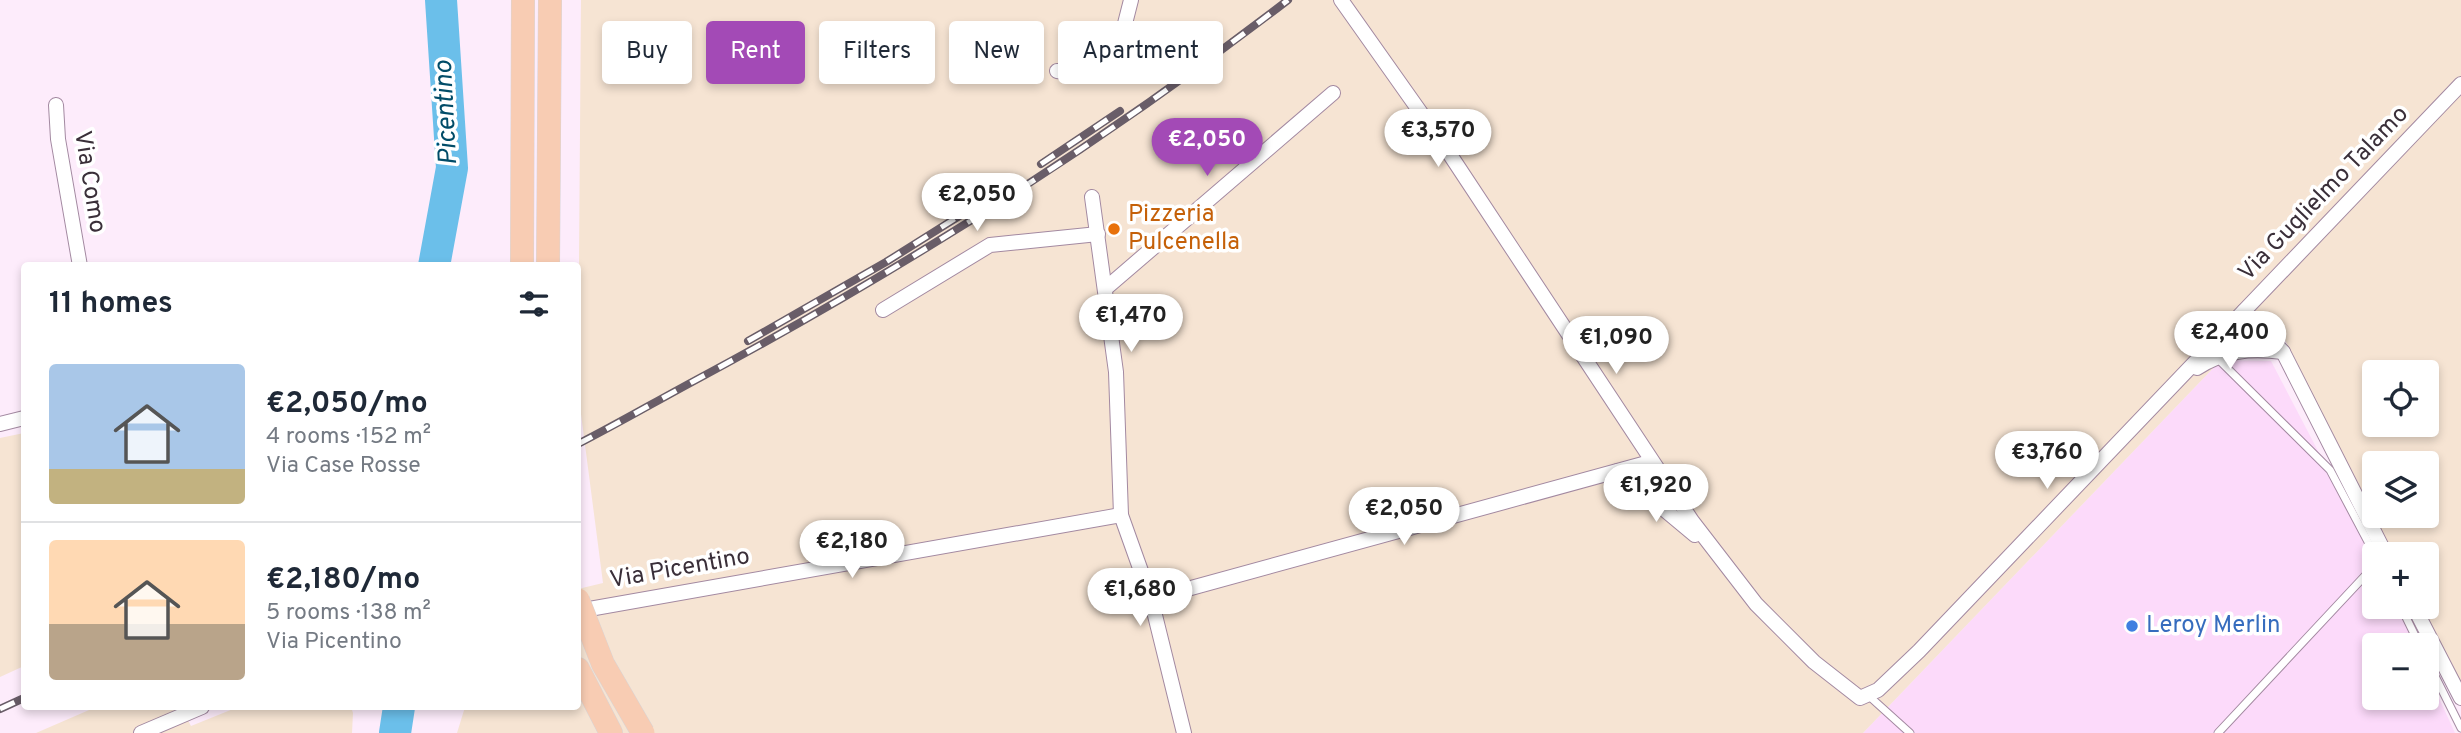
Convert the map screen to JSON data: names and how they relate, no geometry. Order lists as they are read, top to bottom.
{
  "streets": {
    "street": ["Via Como", "Via Guglielmo Talamo", "Via Picentino"]
  },
  "water": ["Picentino"],
  "places": ["Pizzeria Pulcenella", "Leroy Merlin"],
  "page": {
    "chip": [
      "Buy",
      "Rent",
      "Filters",
      "New",
      "Apartment"
    ],
    "price": [
      "€3,570",
      "€2,050",
      "€2,050",
      "€1,470",
      "€2,400",
      "€1,090",
      "€3,760",
      "€1,920",
      "€2,050",
      "€2,180",
      "€1,680"
    ],
    "heading": "11 homes",
    "list": [
      {
        "name": "€2,050/mo",
        "note": "4 rooms · 152 m² · Via Case Rosse"
      },
      {
        "name": "€2,180/mo",
        "note": "5 rooms · 138 m² · Via Picentino"
      }
    ],
    "map_buttons": ["+", "−"]
  }
}
